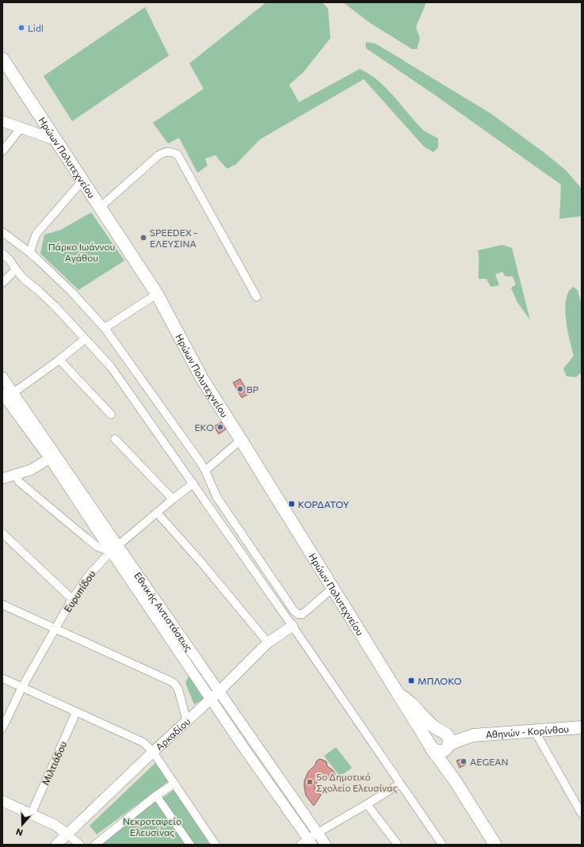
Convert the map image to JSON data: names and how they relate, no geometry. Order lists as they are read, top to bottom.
{
  "streets": {
    "main road": ["Ηρώων Πολυτεχνείου", "Αθηνών - Κορίνθου"],
    "street": [
      "Ευρυπίδου",
      "Εθνικής Αντιστάσεως",
      "Αρκαδίου",
      "Μιλτιάδου"
    ]
  },
  "crossings": [
    ["Ηρώων Πολυτεχνείου", "Αθηνών - Κορίνθου"],
    ["Ευρυπίδου", "Εθνικής Αντιστάσεως"],
    ["Εθνικής Αντιστάσεως", "Αρκαδίου"]
  ],
  "parks": ["Πάρκο Ιωάννου Αγάθου", "Νεκροταφείο Ελευσίνας"],
  "places": {
    "other": [
      "Lidl",
      "SPEEDEX - ΕΛΕΥΣΙΝΑ",
      "BP",
      "EKO",
      "AEGEAN",
      "5ο Δημοτικό Σχολείο Ελευσίνας"
    ],
    "transit": ["ΚΟΡΔΑΤΟΥ", "ΜΠΛΟΚΟ"]
  },
  "north": "bottom"
}
